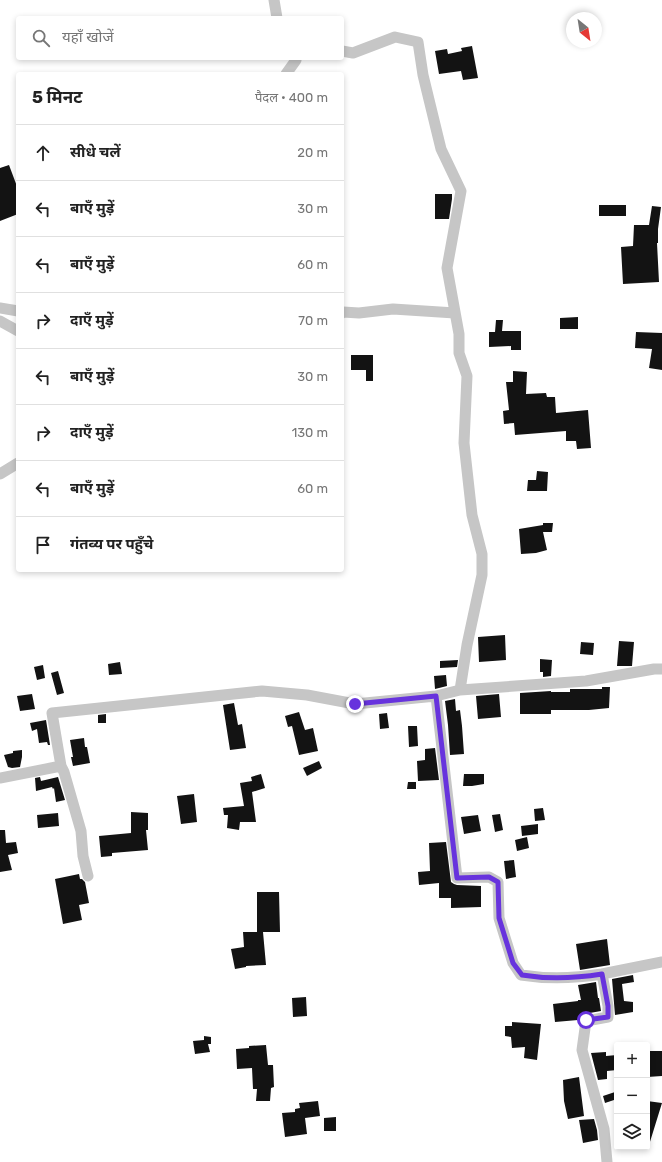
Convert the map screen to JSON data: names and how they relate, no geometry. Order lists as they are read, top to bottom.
{
  "north": "bottom right",
  "page": {
    "search": "यहाँ खोजें",
    "heading": ["5 मिनट", "पैदल · 400 m"],
    "list": [
      ["सीधे चलें", "20 m"],
      ["बाएँ मुड़ें", "30 m"],
      ["बाएँ मुड़ें", "60 m"],
      ["दाएँ मुड़ें", "70 m"],
      ["बाएँ मुड़ें", "30 m"],
      ["दाएँ मुड़ें", "130 m"],
      ["बाएँ मुड़ें", "60 m"],
      "गंतव्य पर पहुँचे"
    ],
    "map_buttons": ["+", "−"]
  }
}
